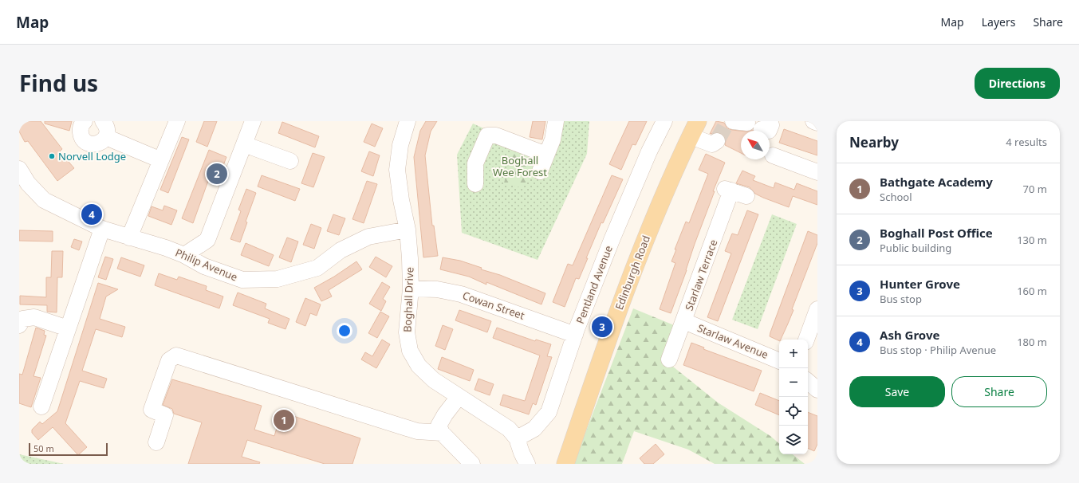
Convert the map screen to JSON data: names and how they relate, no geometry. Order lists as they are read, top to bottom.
{
  "streets": {
    "main road": ["Edinburgh Road"],
    "street": [
      "Philip Avenue",
      "Starlaw Terrace",
      "Pentland Avenue",
      "Boghall Drive",
      "Cowan Street",
      "Starlaw Avenue"
    ]
  },
  "crossings": [
    ["Philip Avenue", "Boghall Drive"],
    ["Starlaw Terrace", "Starlaw Avenue"],
    ["Pentland Avenue", "Boghall Drive"],
    ["Pentland Avenue", "Cowan Street"],
    ["Boghall Drive", "Cowan Street"]
  ],
  "parks": ["Boghall Wee Forest"],
  "places": ["Norvell Lodge"],
  "scale_bar": "50 m",
  "north": "top left",
  "page": {
    "header": "Map",
    "nav": ["Map", "Layers", "Share"],
    "title": "Find us",
    "buttons": [
      "Directions",
      ["Save", "Share"]
    ],
    "heading": ["Nearby", "4 results"],
    "pins": [
      "2",
      "4",
      "3",
      "1"
    ],
    "list": [
      {
        "mark": "1",
        "name": "Bathgate Academy",
        "note": "School",
        "value": "70 m"
      },
      {
        "mark": "2",
        "name": "Boghall Post Office",
        "note": "Public building",
        "value": "130 m"
      },
      {
        "mark": "3",
        "name": "Hunter Grove",
        "note": "Bus stop",
        "value": "160 m"
      },
      {
        "mark": "4",
        "name": "Ash Grove",
        "note": "Bus stop · Philip Avenue",
        "value": "180 m"
      }
    ],
    "map_buttons": ["+", "−"],
    "scale": "50 m"
  }
}
